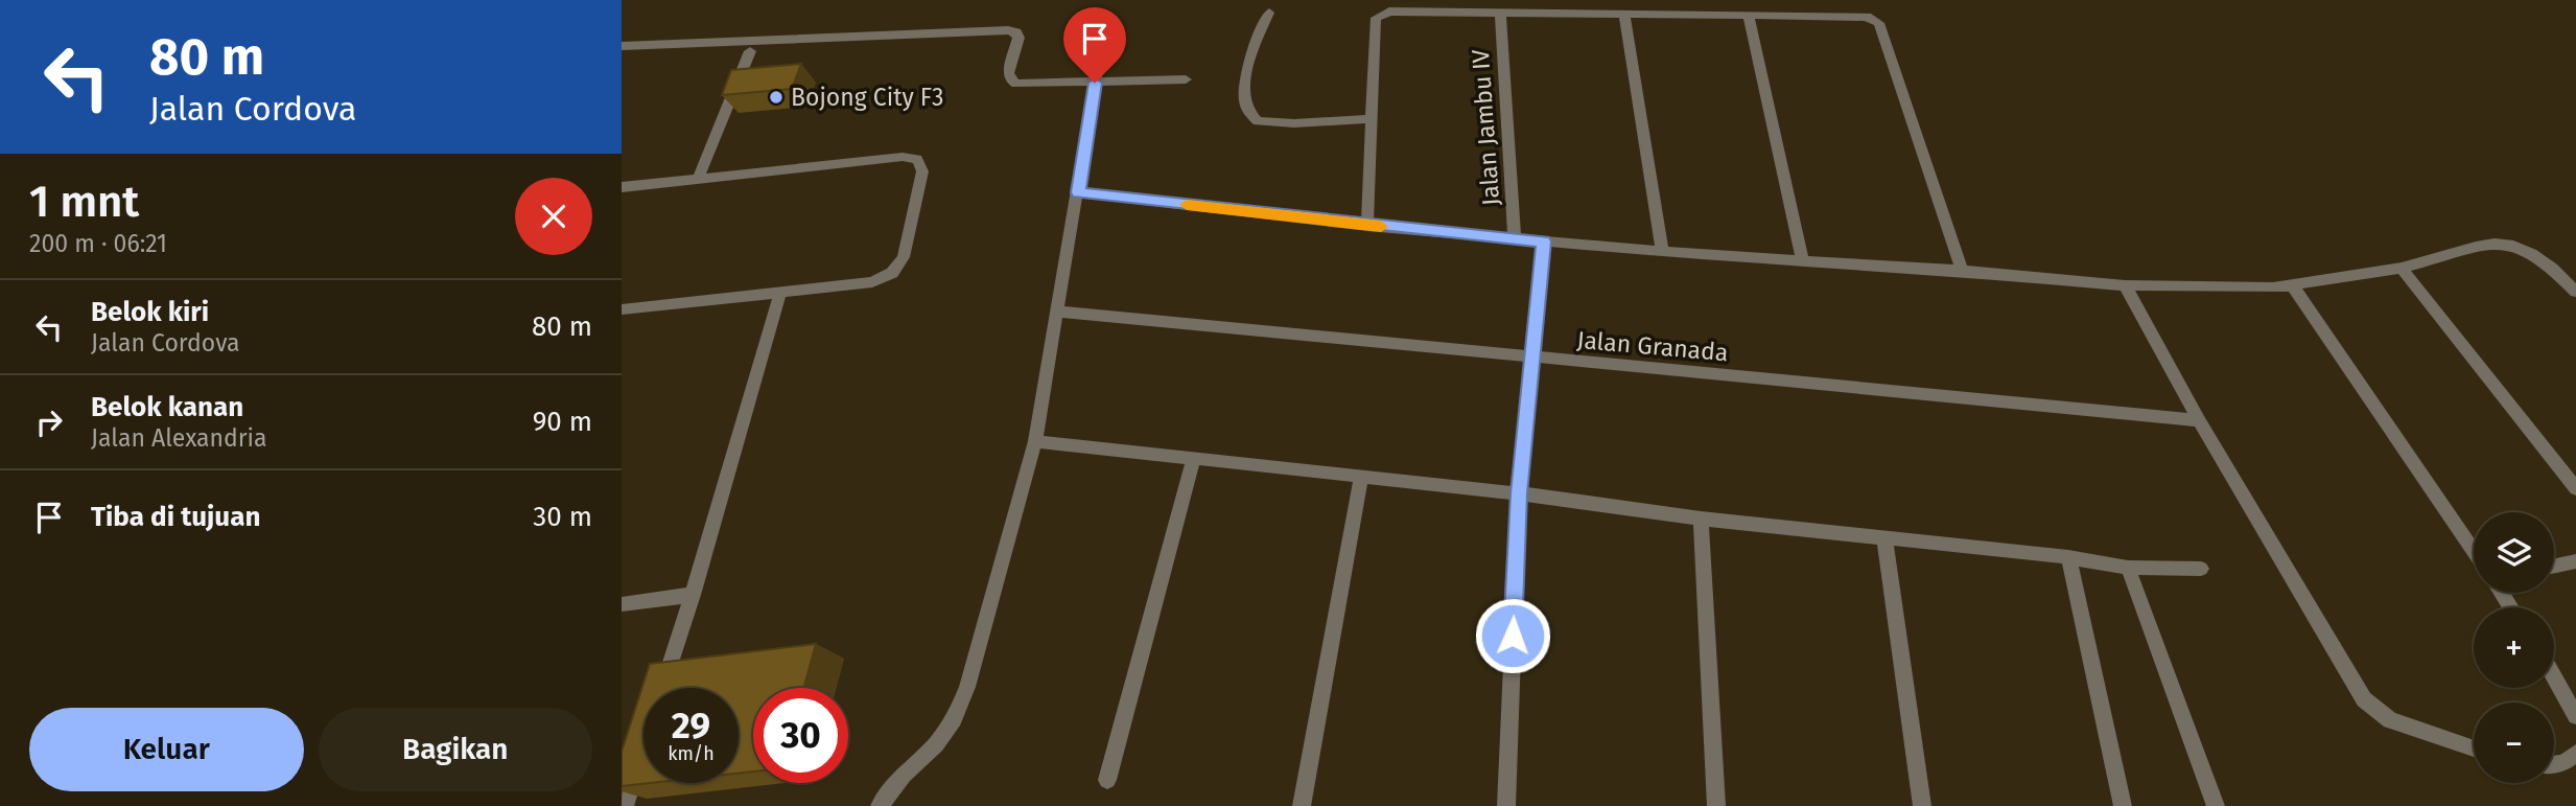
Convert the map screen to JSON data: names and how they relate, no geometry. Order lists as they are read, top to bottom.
{
  "streets": {
    "street": ["Jalan Jambu IV", "Jalan Granada"]
  },
  "places": ["Bojong City F3"],
  "page": {
    "turn": ["80 m", "Jalan Cordova"],
    "heading": ["1 mnt", "200 m · 06:21"],
    "list": [
      {
        "name": "Belok kiri",
        "note": "Jalan Cordova",
        "value": "80 m"
      },
      {
        "name": "Belok kanan",
        "note": "Jalan Alexandria",
        "value": "90 m"
      },
      {
        "name": "Tiba di tujuan",
        "value": "30 m"
      }
    ],
    "map_buttons": ["+", "−"],
    "speed": "29 km/h",
    "limit": "30",
    "buttons": ["Keluar", "Bagikan"]
  }
}
